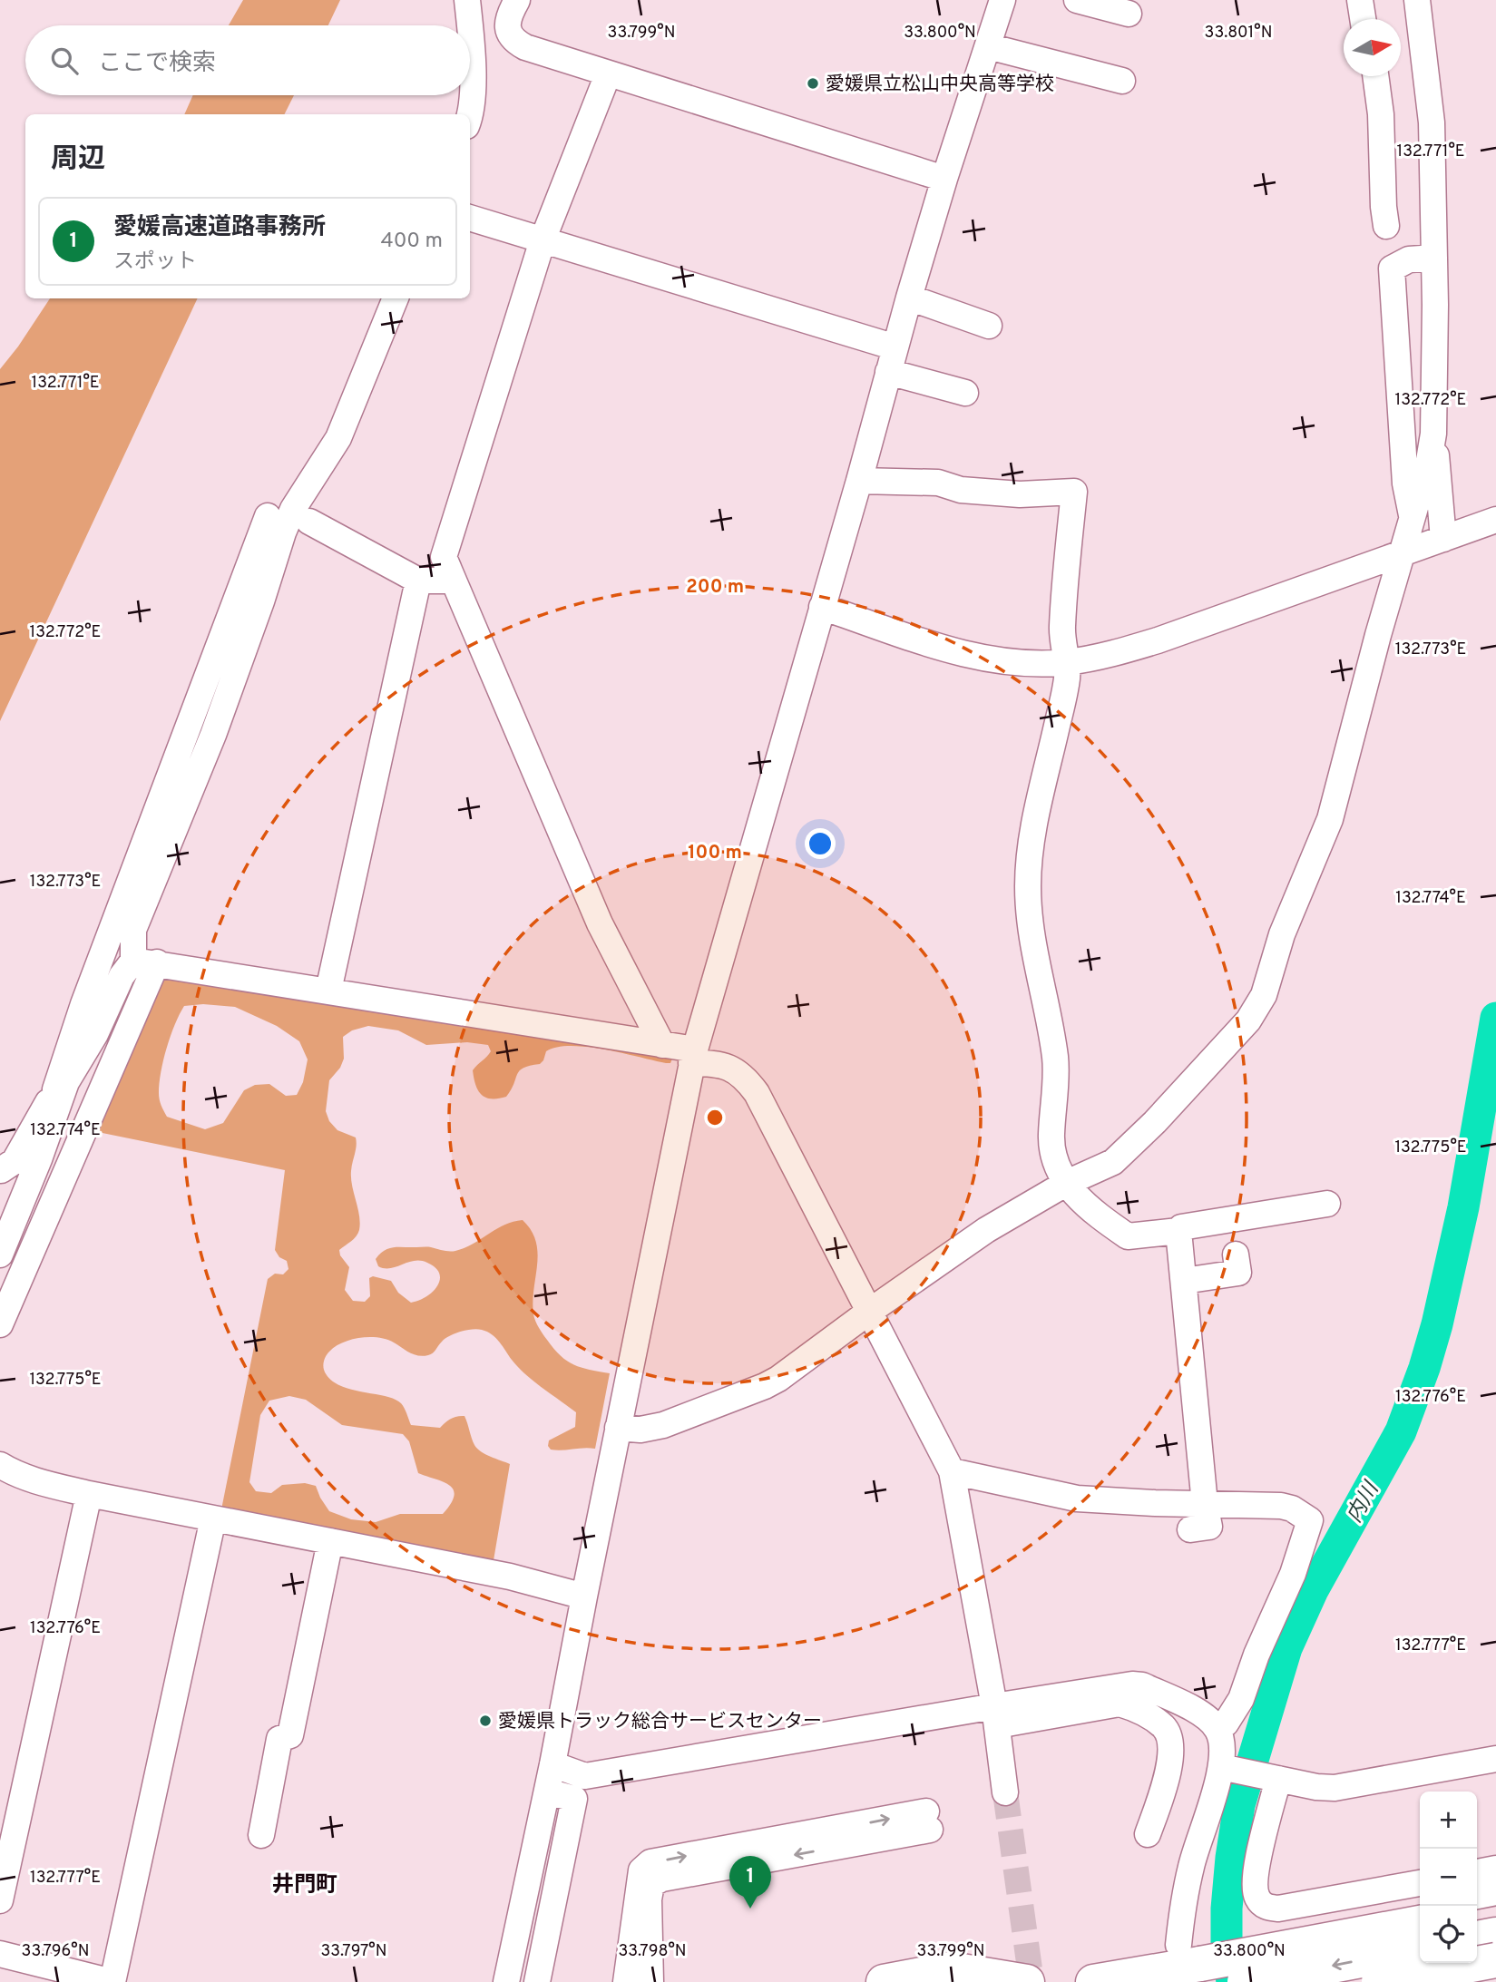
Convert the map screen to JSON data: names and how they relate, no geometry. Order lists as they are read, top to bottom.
{
  "districts": ["井門町"],
  "water": ["内川"],
  "places": ["愛媛県立松山中央高等学校", "愛媛県トラック総合サービスセンター"],
  "north": "right",
  "page": {
    "search": "ここで検索",
    "heading": "周辺",
    "list": [
      {
        "mark": "1",
        "name": "愛媛高速道路事務所",
        "note": "スポット",
        "value": "400 m"
      }
    ],
    "map_buttons": ["+", "−"],
    "pins": "1"
  },
  "coordinates": [
    "33.801°N",
    "33.799°N",
    "33.800°N",
    "132.771°E",
    "132.772°E",
    "132.773°E",
    "132.774°E",
    "132.775°E",
    "132.776°E",
    "132.777°E",
    "33.796°N",
    "33.797°N",
    "33.798°N"
  ],
  "rings": ["200 m", "100 m"]
}
